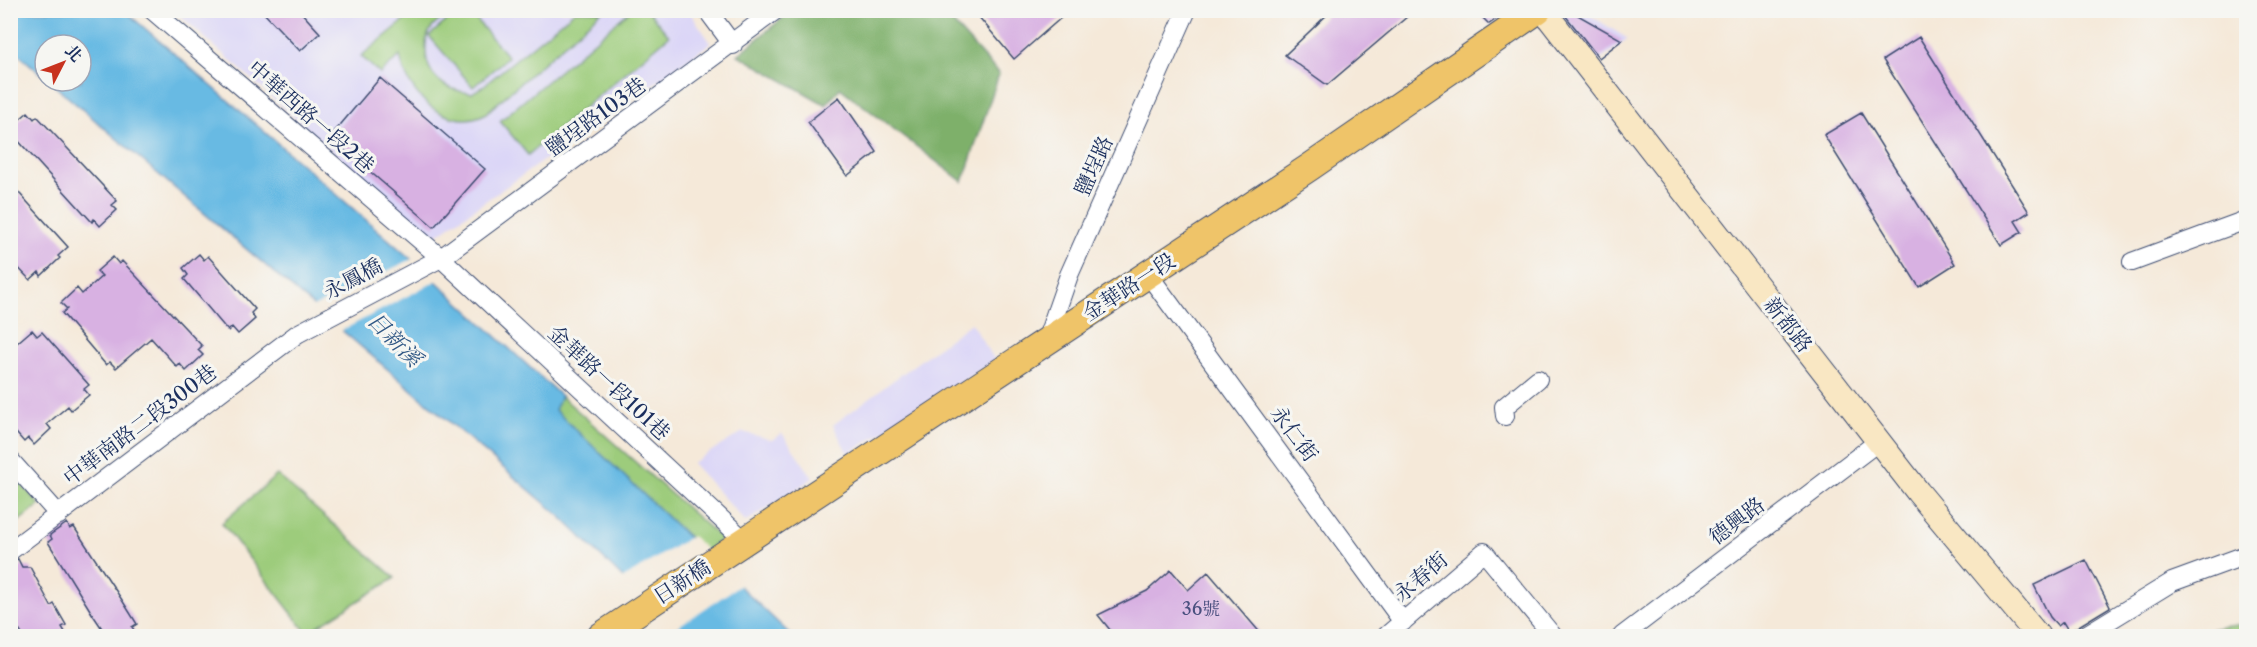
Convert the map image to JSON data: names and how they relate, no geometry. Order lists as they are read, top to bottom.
{
  "streets": {
    "main road": ["金華路一段", "日新橋"],
    "street": [
      "中華西路一段2巷",
      "鹽埕路103巷",
      "鹽埕路",
      "永鳳橋",
      "新都路",
      "金華路一段101巷",
      "中華南路二段300巷",
      "永仁街",
      "德興路",
      "永春街"
    ]
  },
  "crossings": [
    ["中華西路一段2巷", "鹽埕路103巷"],
    ["中華西路一段2巷", "永鳳橋"],
    ["中華西路一段2巷", "金華路一段101巷"],
    ["鹽埕路103巷", "永鳳橋"],
    ["鹽埕路103巷", "金華路一段101巷"],
    ["鹽埕路", "金華路一段"],
    ["永鳳橋", "金華路一段101巷"],
    ["永鳳橋", "中華南路二段300巷"],
    ["金華路一段", "金華路一段101巷"],
    ["金華路一段", "永仁街"],
    ["金華路一段", "日新橋"],
    ["新都路", "德興路"],
    ["永仁街", "永春街"]
  ],
  "water": ["日新溪"],
  "house_numbers": ["36號"],
  "north": "top right"
}
